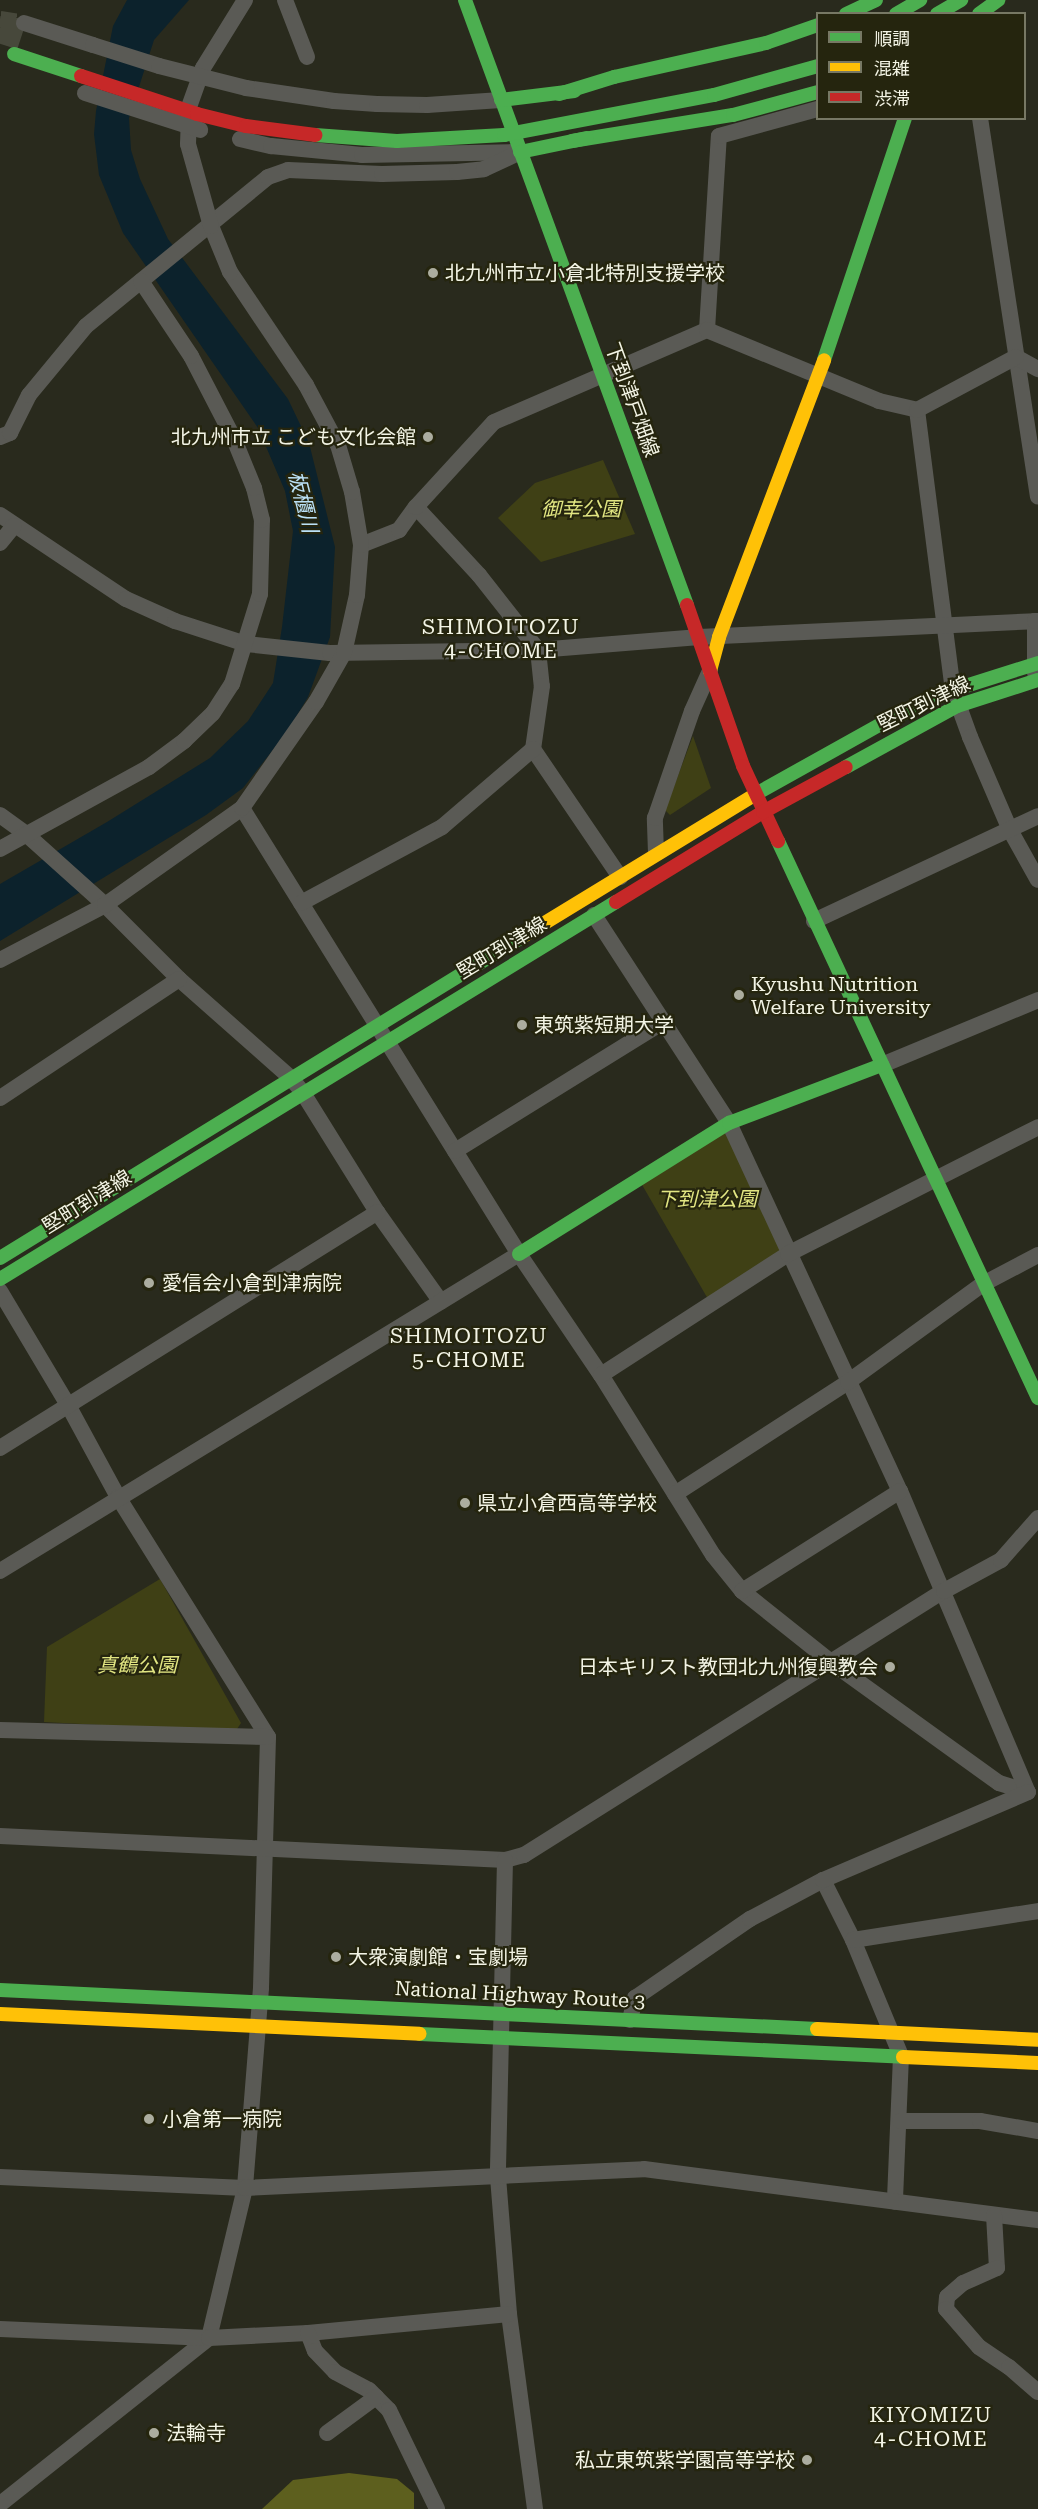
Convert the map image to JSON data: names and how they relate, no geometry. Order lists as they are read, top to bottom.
{
  "streets": {
    "main road": ["下到津戸畑線", "堅町到津線", "National Highway Route 3"]
  },
  "crossings": [
    ["下到津戸畑線", "堅町到津線"]
  ],
  "districts": ["SHIMOITOZU 4-CHOME", "SHIMOITOZU 5-CHOME", "KIYOMIZU 4-CHOME"],
  "water": ["板櫃川"],
  "parks": ["御幸公園", "下到津公園", "真鶴公園"],
  "places": [
    "北九州市立小倉北特別支援学校",
    "北九州市立 こども文化会館",
    "Kyushu Nutrition Welfare University",
    "東筑紫短期大学",
    "愛信会小倉到津病院",
    "県立小倉西高等学校",
    "日本キリスト教団北九州復興教会",
    "大衆演劇館・宝劇場",
    "小倉第一病院",
    "法輪寺",
    "私立東筑紫学園高等学校"
  ],
  "legend": ["順調", "混雑", "渋滞"]
}
